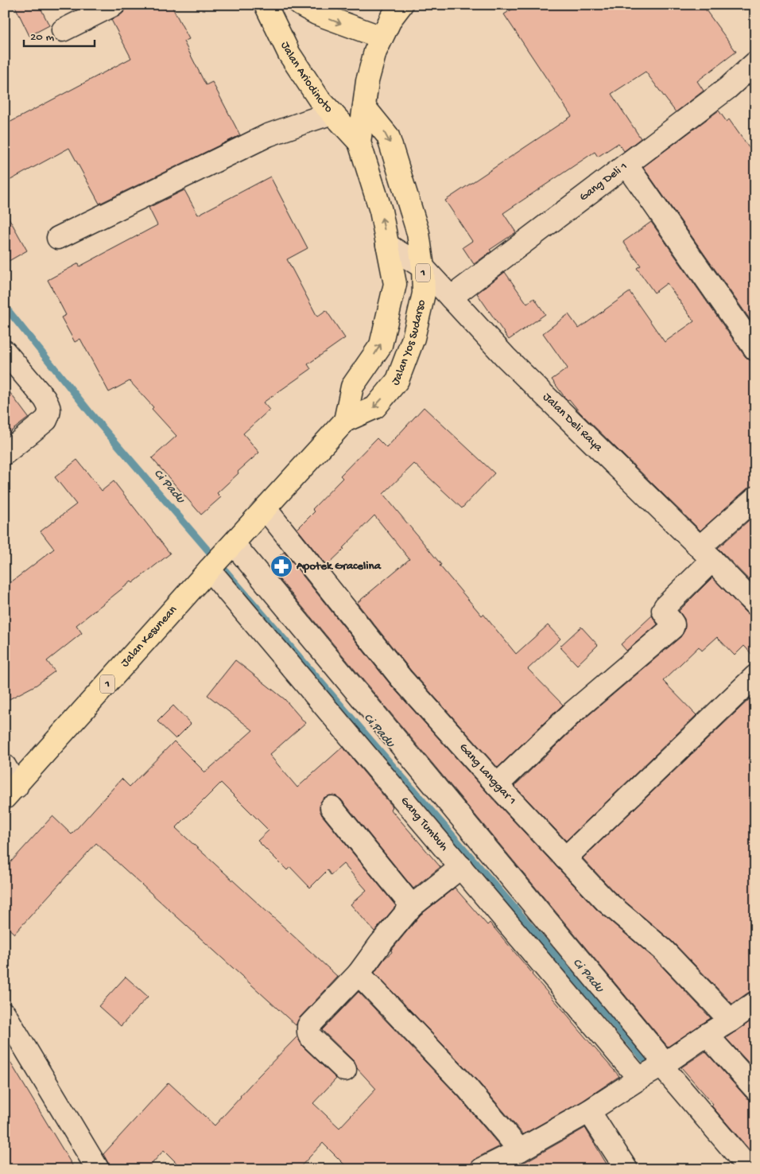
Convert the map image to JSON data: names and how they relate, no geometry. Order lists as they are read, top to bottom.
{
  "streets": {
    "main road": [
      "Jalan Ariodinoto",
      "1",
      "Jalan Yos Sudarso",
      "Jalan Kesunean"
    ],
    "street": [
      "Gang Deli 1",
      "Jalan Deli Raya",
      "Gang Langgar 1",
      "Gang Tumbuh"
    ]
  },
  "crossings": [
    ["Jalan Ariodinoto", "Jalan Yos Sudarso"],
    ["Gang Deli 1", "Jalan Deli Raya"],
    ["Jalan Yos Sudarso", "Jalan Deli Raya"],
    ["Jalan Yos Sudarso", "Jalan Kesunean"],
    ["Jalan Yos Sudarso", "Gang Langgar 1"],
    ["Jalan Kesunean", "Gang Langgar 1"],
    ["Jalan Kesunean", "Gang Tumbuh"]
  ],
  "water": ["Ci Padu"],
  "places": {
    "pharmacy": ["Apotek Gracelina"]
  },
  "scale_bar": "20 m"
}
